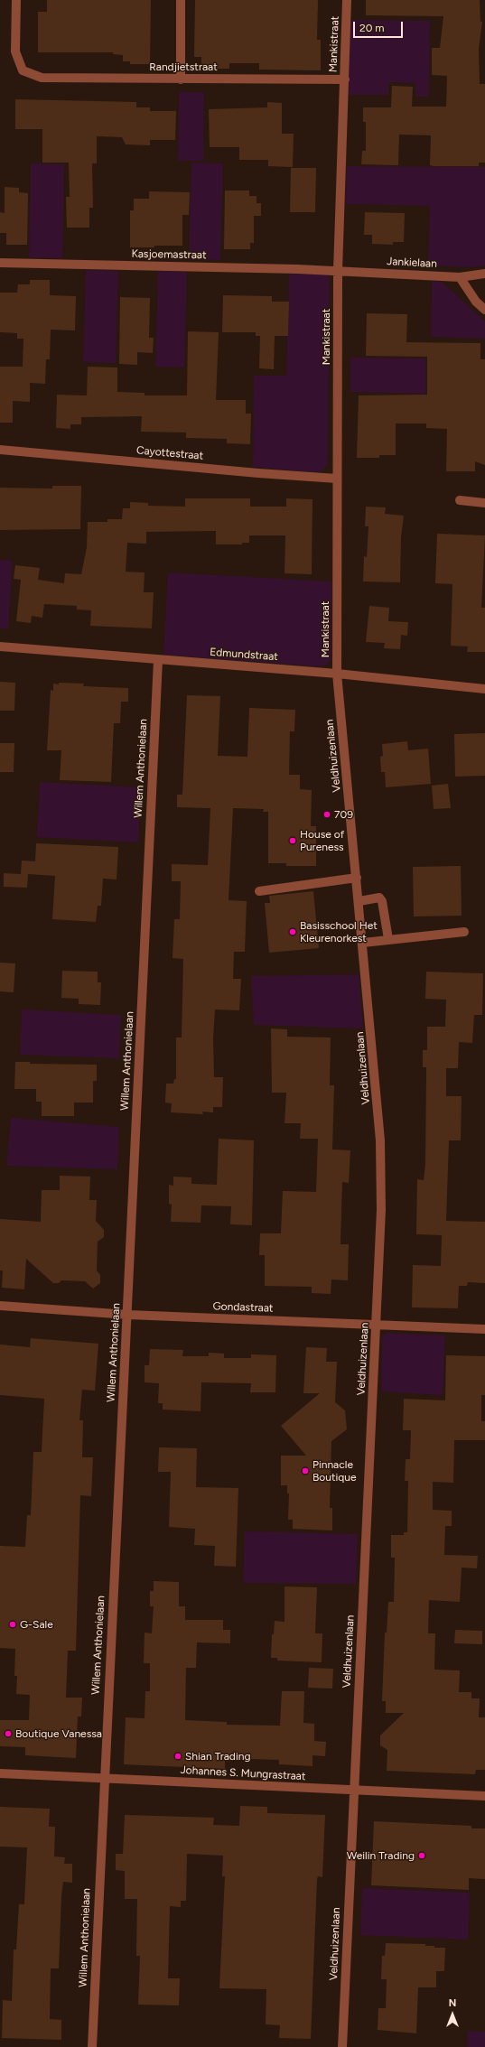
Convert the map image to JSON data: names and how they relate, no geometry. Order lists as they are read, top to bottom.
{
  "streets": {
    "street": [
      "Mankistraat",
      "Randjietstraat",
      "Kasjoemastraat",
      "Jankielaan",
      "Cayottestraat",
      "Edmundstraat",
      "Veldhuizenlaan",
      "Willem Anthonielaan",
      "Gondastraat",
      "Johannes S. Mungrastraat"
    ]
  },
  "crossings": [
    ["Mankistraat", "Randjietstraat"],
    ["Mankistraat", "Kasjoemastraat"],
    ["Mankistraat", "Jankielaan"],
    ["Mankistraat", "Cayottestraat"],
    ["Mankistraat", "Edmundstraat"],
    ["Mankistraat", "Veldhuizenlaan"],
    ["Kasjoemastraat", "Jankielaan"],
    ["Edmundstraat", "Veldhuizenlaan"],
    ["Edmundstraat", "Willem Anthonielaan"],
    ["Veldhuizenlaan", "Gondastraat"],
    ["Veldhuizenlaan", "Johannes S. Mungrastraat"],
    ["Willem Anthonielaan", "Gondastraat"],
    ["Willem Anthonielaan", "Johannes S. Mungrastraat"]
  ],
  "places": [
    "709",
    "House of Pureness",
    "Basisschool Het Kleurenorkest",
    "Pinnacle Boutique",
    "G-Sale",
    "Boutique Vanessa",
    "Shian Trading",
    "Weilin Trading"
  ],
  "scale_bar": "20 m",
  "north": "top"
}
